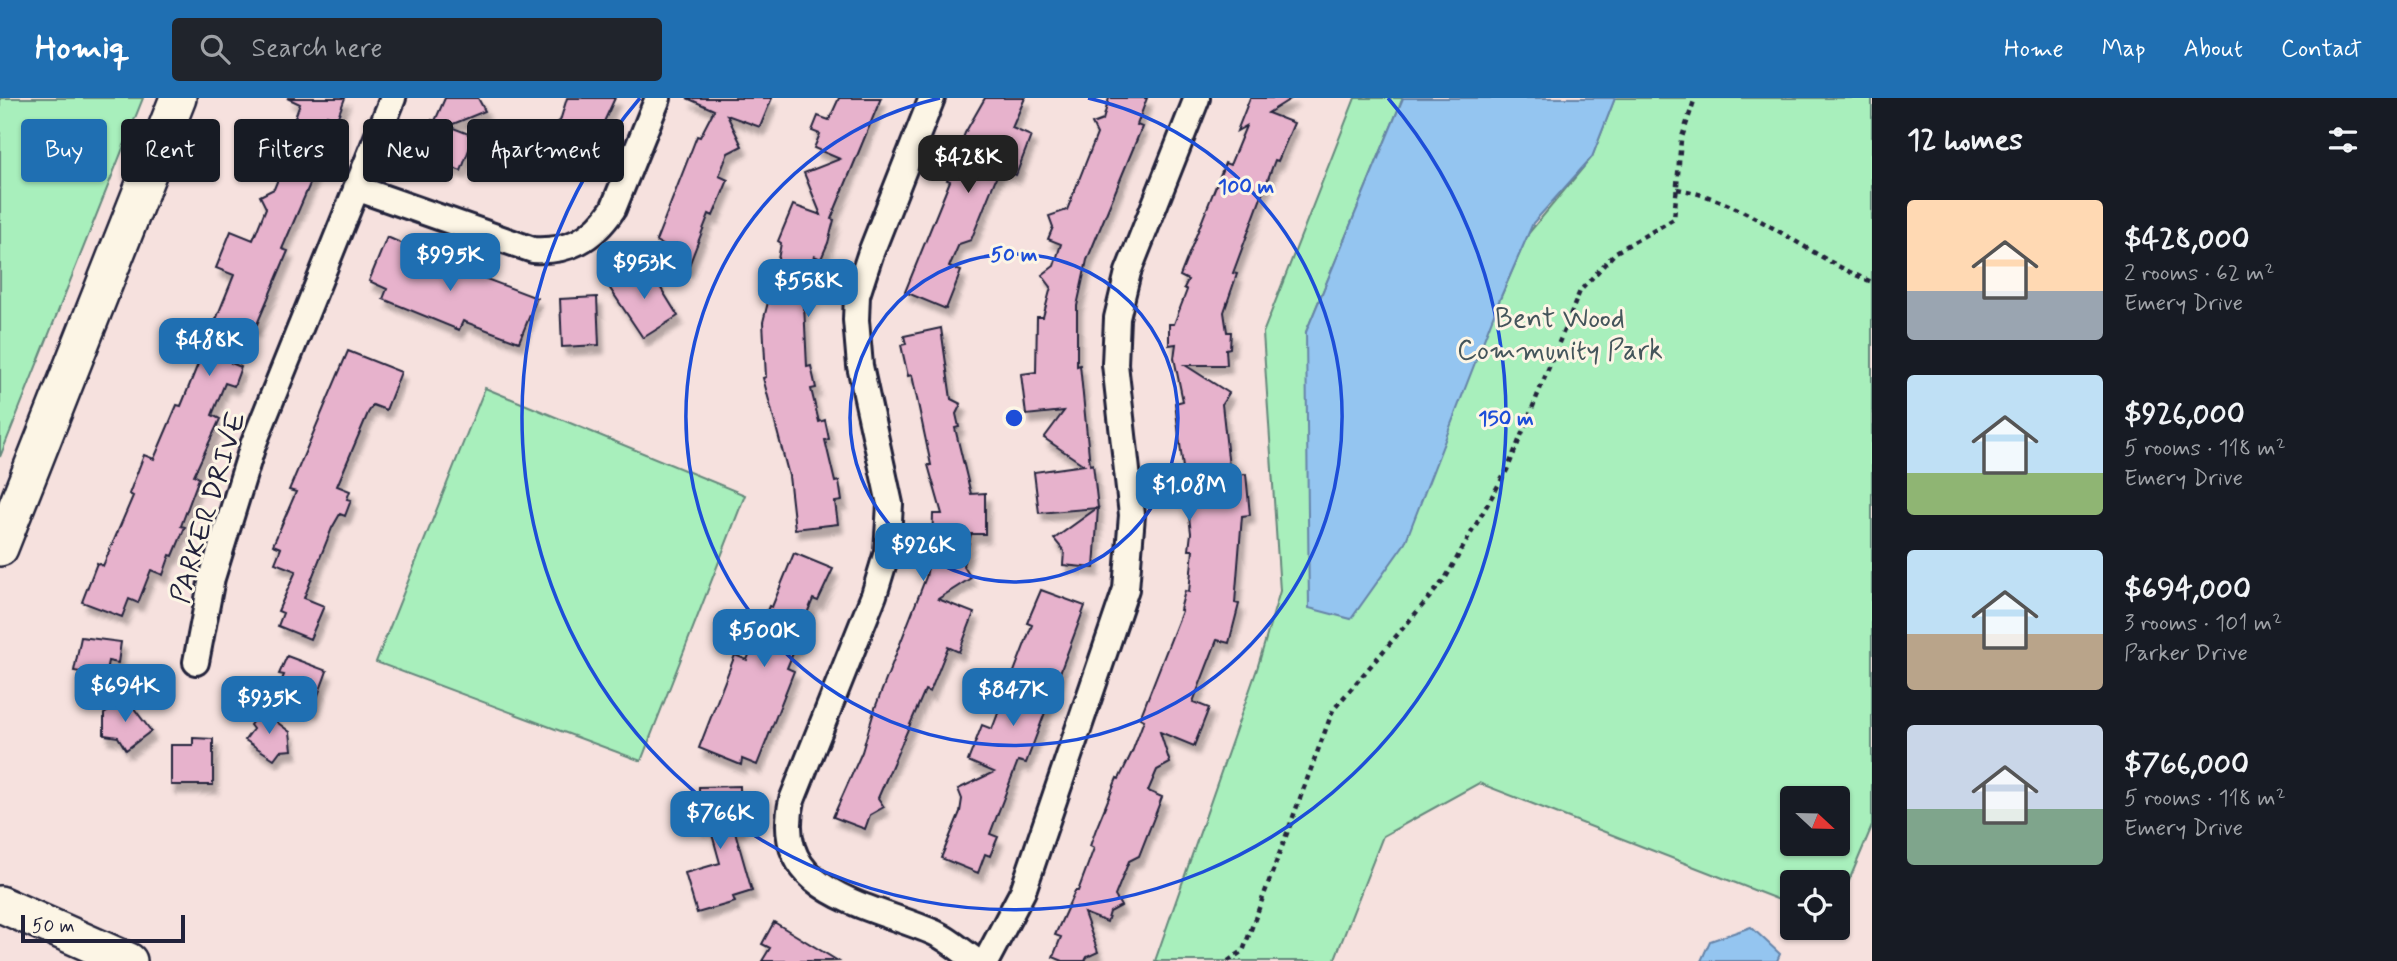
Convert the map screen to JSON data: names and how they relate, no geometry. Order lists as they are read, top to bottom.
{
  "streets": {
    "street": ["PARKER DRIVE"]
  },
  "parks": ["Bent Wood Community Park"],
  "scale_bar": "50 m",
  "north": "right",
  "page": {
    "header": "Homiq",
    "search": "Search here",
    "nav": [
      "Home",
      "Map",
      "About",
      "Contact"
    ],
    "heading": "12 homes",
    "chip": [
      "Buy",
      "Rent",
      "Filters",
      "New",
      "Apartment"
    ],
    "price": [
      "$428K",
      "$995K",
      "$953K",
      "$558K",
      "$488K",
      "$1.08M",
      "$926K",
      "$500K",
      "$694K",
      "$847K",
      "$935K",
      "$766K"
    ],
    "list": [
      {
        "name": "$428,000",
        "note": "2 rooms · 62 m² · Emery Drive"
      },
      {
        "name": "$926,000",
        "note": "5 rooms · 118 m² · Emery Drive"
      },
      {
        "name": "$694,000",
        "note": "3 rooms · 101 m² · Parker Drive"
      },
      {
        "name": "$766,000",
        "note": "5 rooms · 118 m² · Emery Drive"
      }
    ],
    "scale": "50 m"
  },
  "rings": ["100 m", "50 m", "150 m"]
}
